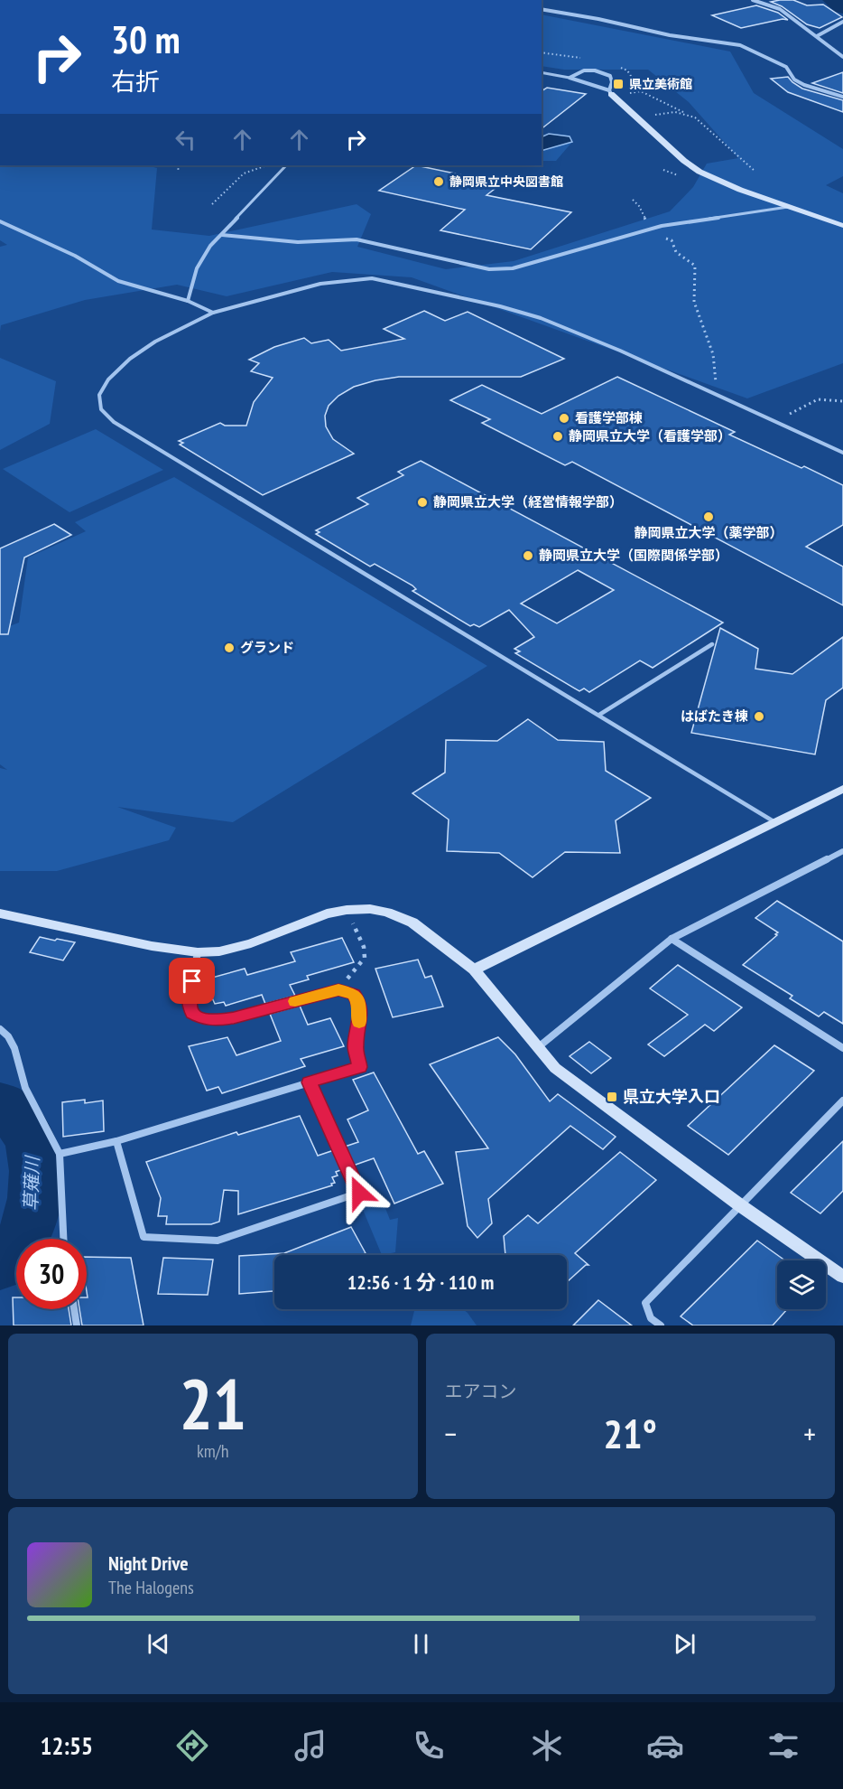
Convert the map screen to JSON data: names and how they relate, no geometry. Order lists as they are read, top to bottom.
{
  "water": ["草薙川"],
  "places": {
    "transit": ["県立美術館", "県立大学入口"],
    "other": [
      "静岡県立中央図書館",
      "看護学部棟",
      "静岡県立大学（看護学部）",
      "静岡県立大学（経営情報学部）",
      "静岡県立大学（薬学部）",
      "静岡県立大学（国際関係学部）",
      "グランド",
      "はばたき棟"
    ]
  },
  "page": {
    "turn": ["30 m", "右折"],
    "limit": "30",
    "trip": "12:56 · 1 分 · 110 m",
    "tile": [
      ["21", "km/h"],
      "エアコン"
    ],
    "heat": ["−", "21°", "+"],
    "song": ["Night Drive", "The Halogens"],
    "tabs": "12:55"
  }
}
